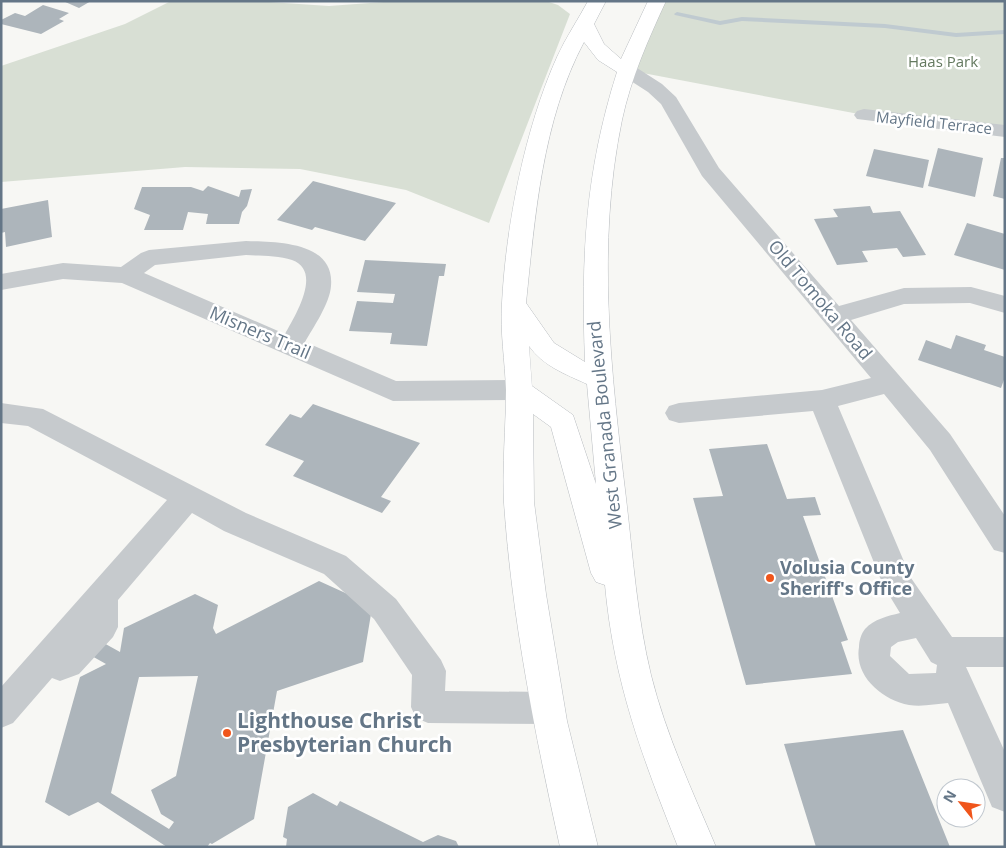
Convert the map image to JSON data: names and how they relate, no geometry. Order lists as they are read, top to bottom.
{
  "streets": {
    "main road": ["West Granada Boulevard"],
    "street": ["Mayfield Terrace", "Old Tomoka Road", "Misners Trail"]
  },
  "crossings": [
    ["Old Tomoka Road", "West Granada Boulevard"]
  ],
  "parks": ["Haas Park"],
  "places": ["Volusia County Sheriff's Office", "Lighthouse Christ Presbyterian Church"],
  "north": "top left"
}
